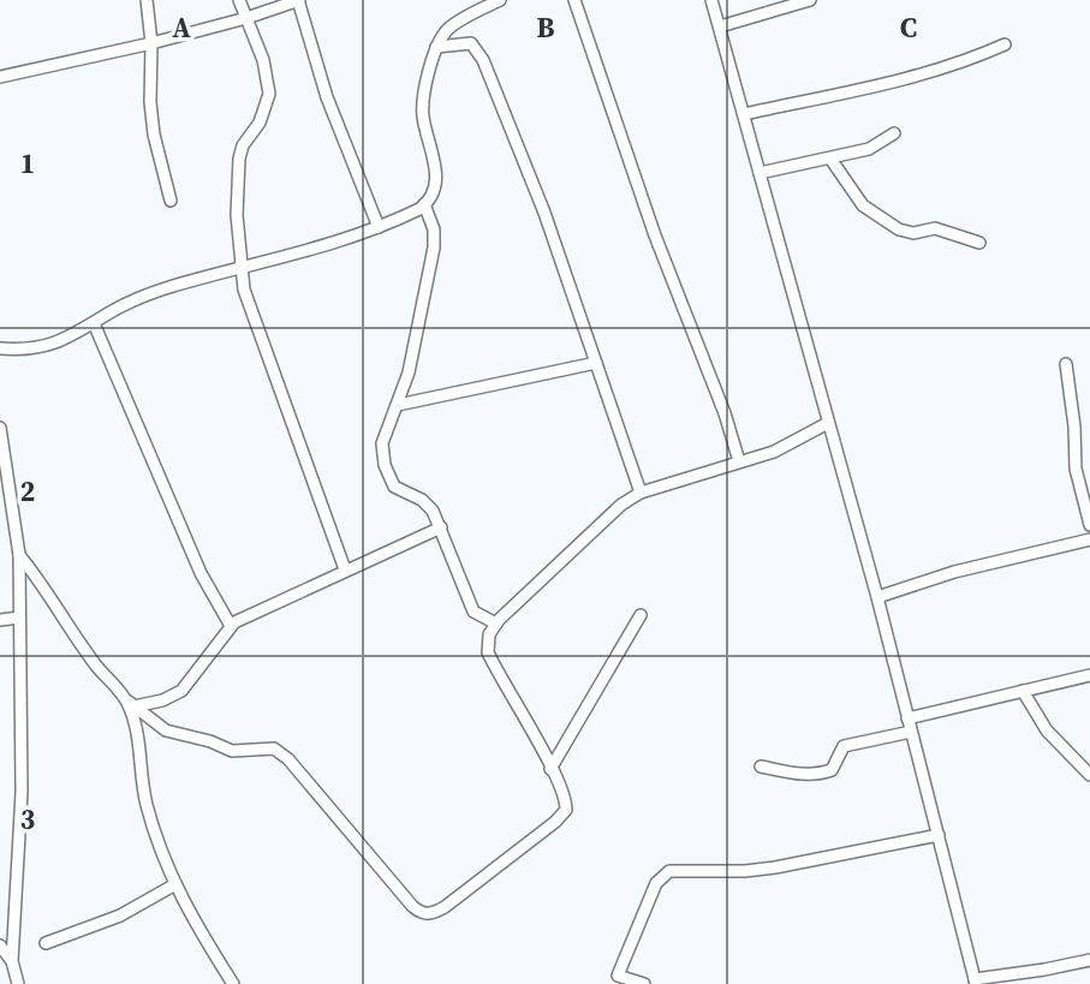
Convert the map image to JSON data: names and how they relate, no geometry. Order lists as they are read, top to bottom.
{
  "grid": {
    "columns": ["A", "B", "C"],
    "rows": ["1", "2", "3"]
  }
}
